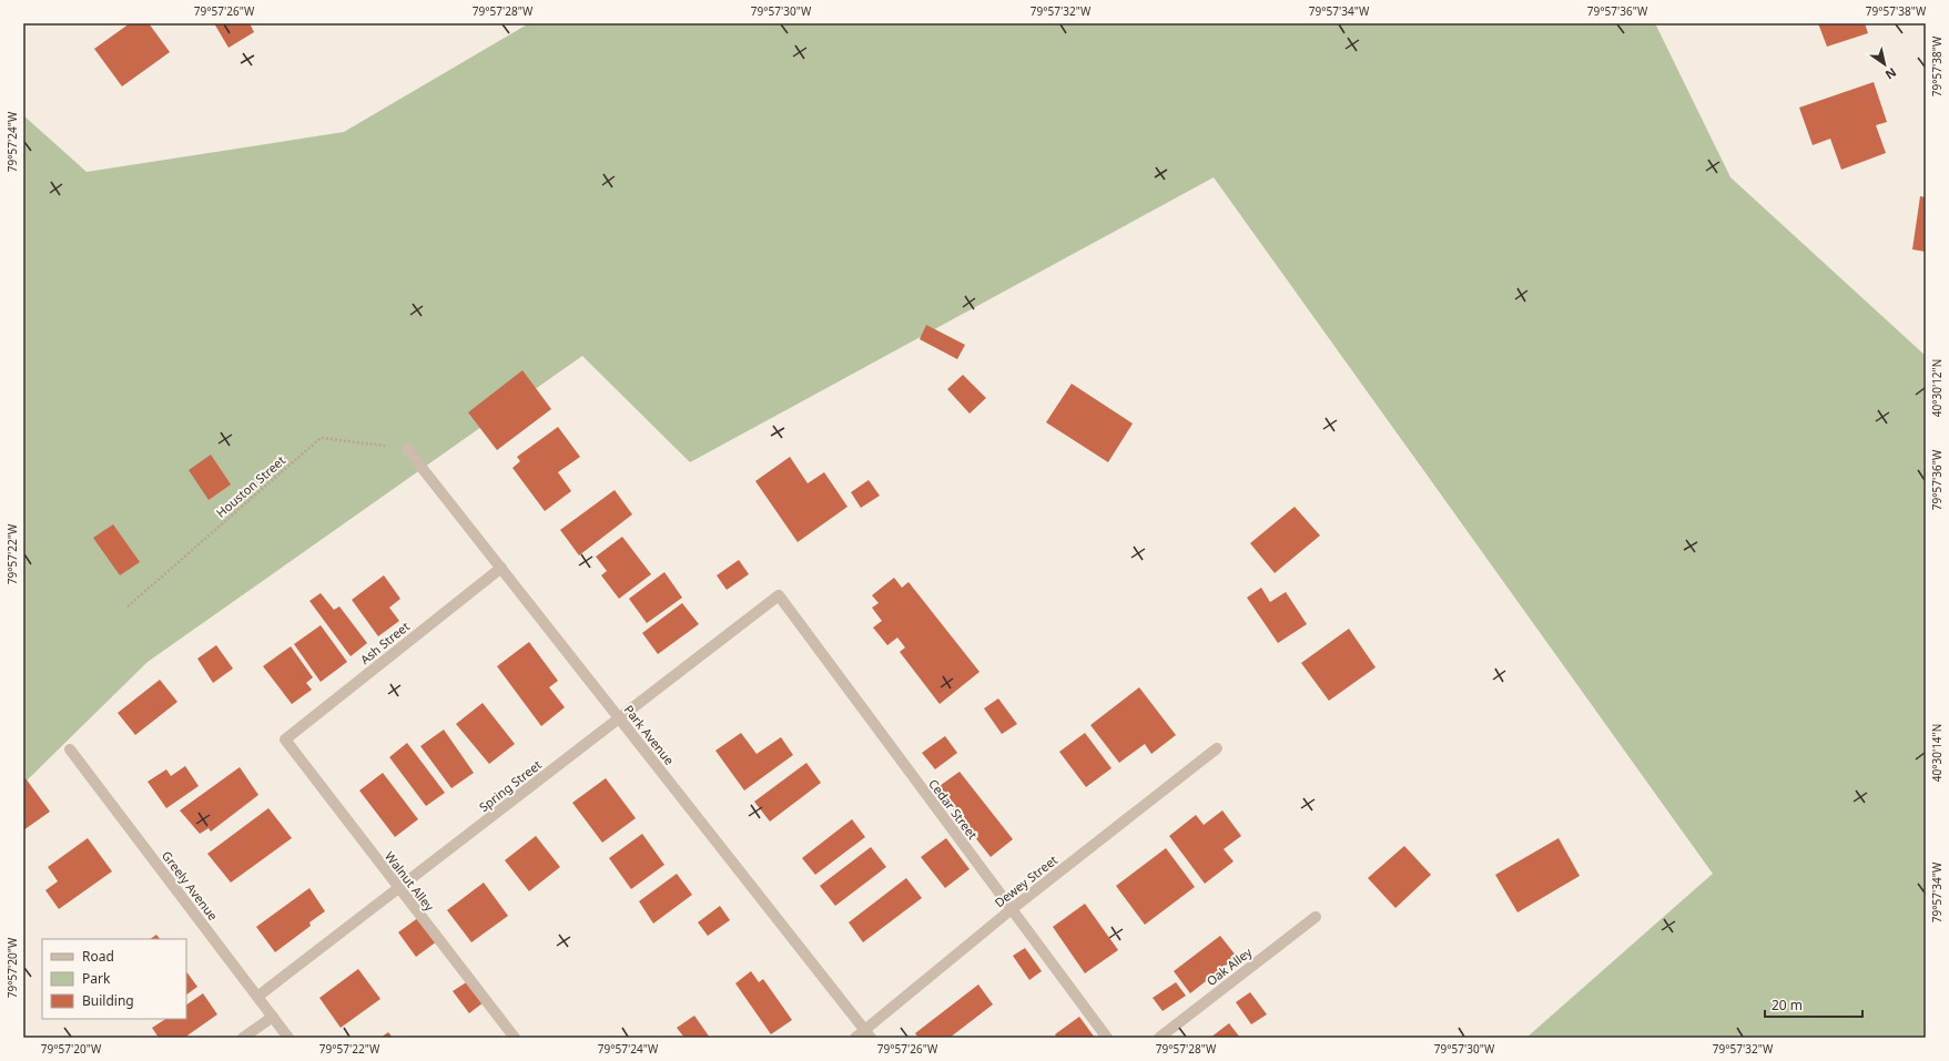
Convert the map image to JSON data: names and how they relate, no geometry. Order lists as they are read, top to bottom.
{
  "streets": {
    "street": [
      "Ash Street",
      "Park Avenue",
      "Spring Street",
      "Cedar Street",
      "Walnut Alley",
      "Dewey Street",
      "Greely Avenue",
      "Oak Alley"
    ],
    "path": ["Houston Street"]
  },
  "crossings": [
    ["Houston Street", "Park Avenue"],
    ["Ash Street", "Park Avenue"],
    ["Ash Street", "Walnut Alley"],
    ["Park Avenue", "Spring Street"],
    ["Park Avenue", "Dewey Street"],
    ["Spring Street", "Cedar Street"],
    ["Spring Street", "Walnut Alley"],
    ["Spring Street", "Greely Avenue"],
    ["Cedar Street", "Dewey Street"]
  ],
  "legend": ["Road", "Park", "Building"],
  "scale_bar": "20 m",
  "north": "bottom right",
  "coordinates": [
    "79°57'26\"W",
    "79°57'28\"W",
    "79°57'30\"W",
    "79°57'32\"W",
    "79°57'34\"W",
    "79°57'36\"W",
    "79°57'38\"W",
    "79°57'24\"W",
    "40°30'12\"N",
    "79°57'22\"W",
    "40°30'14\"N",
    "79°57'20\"W"
  ]
}
